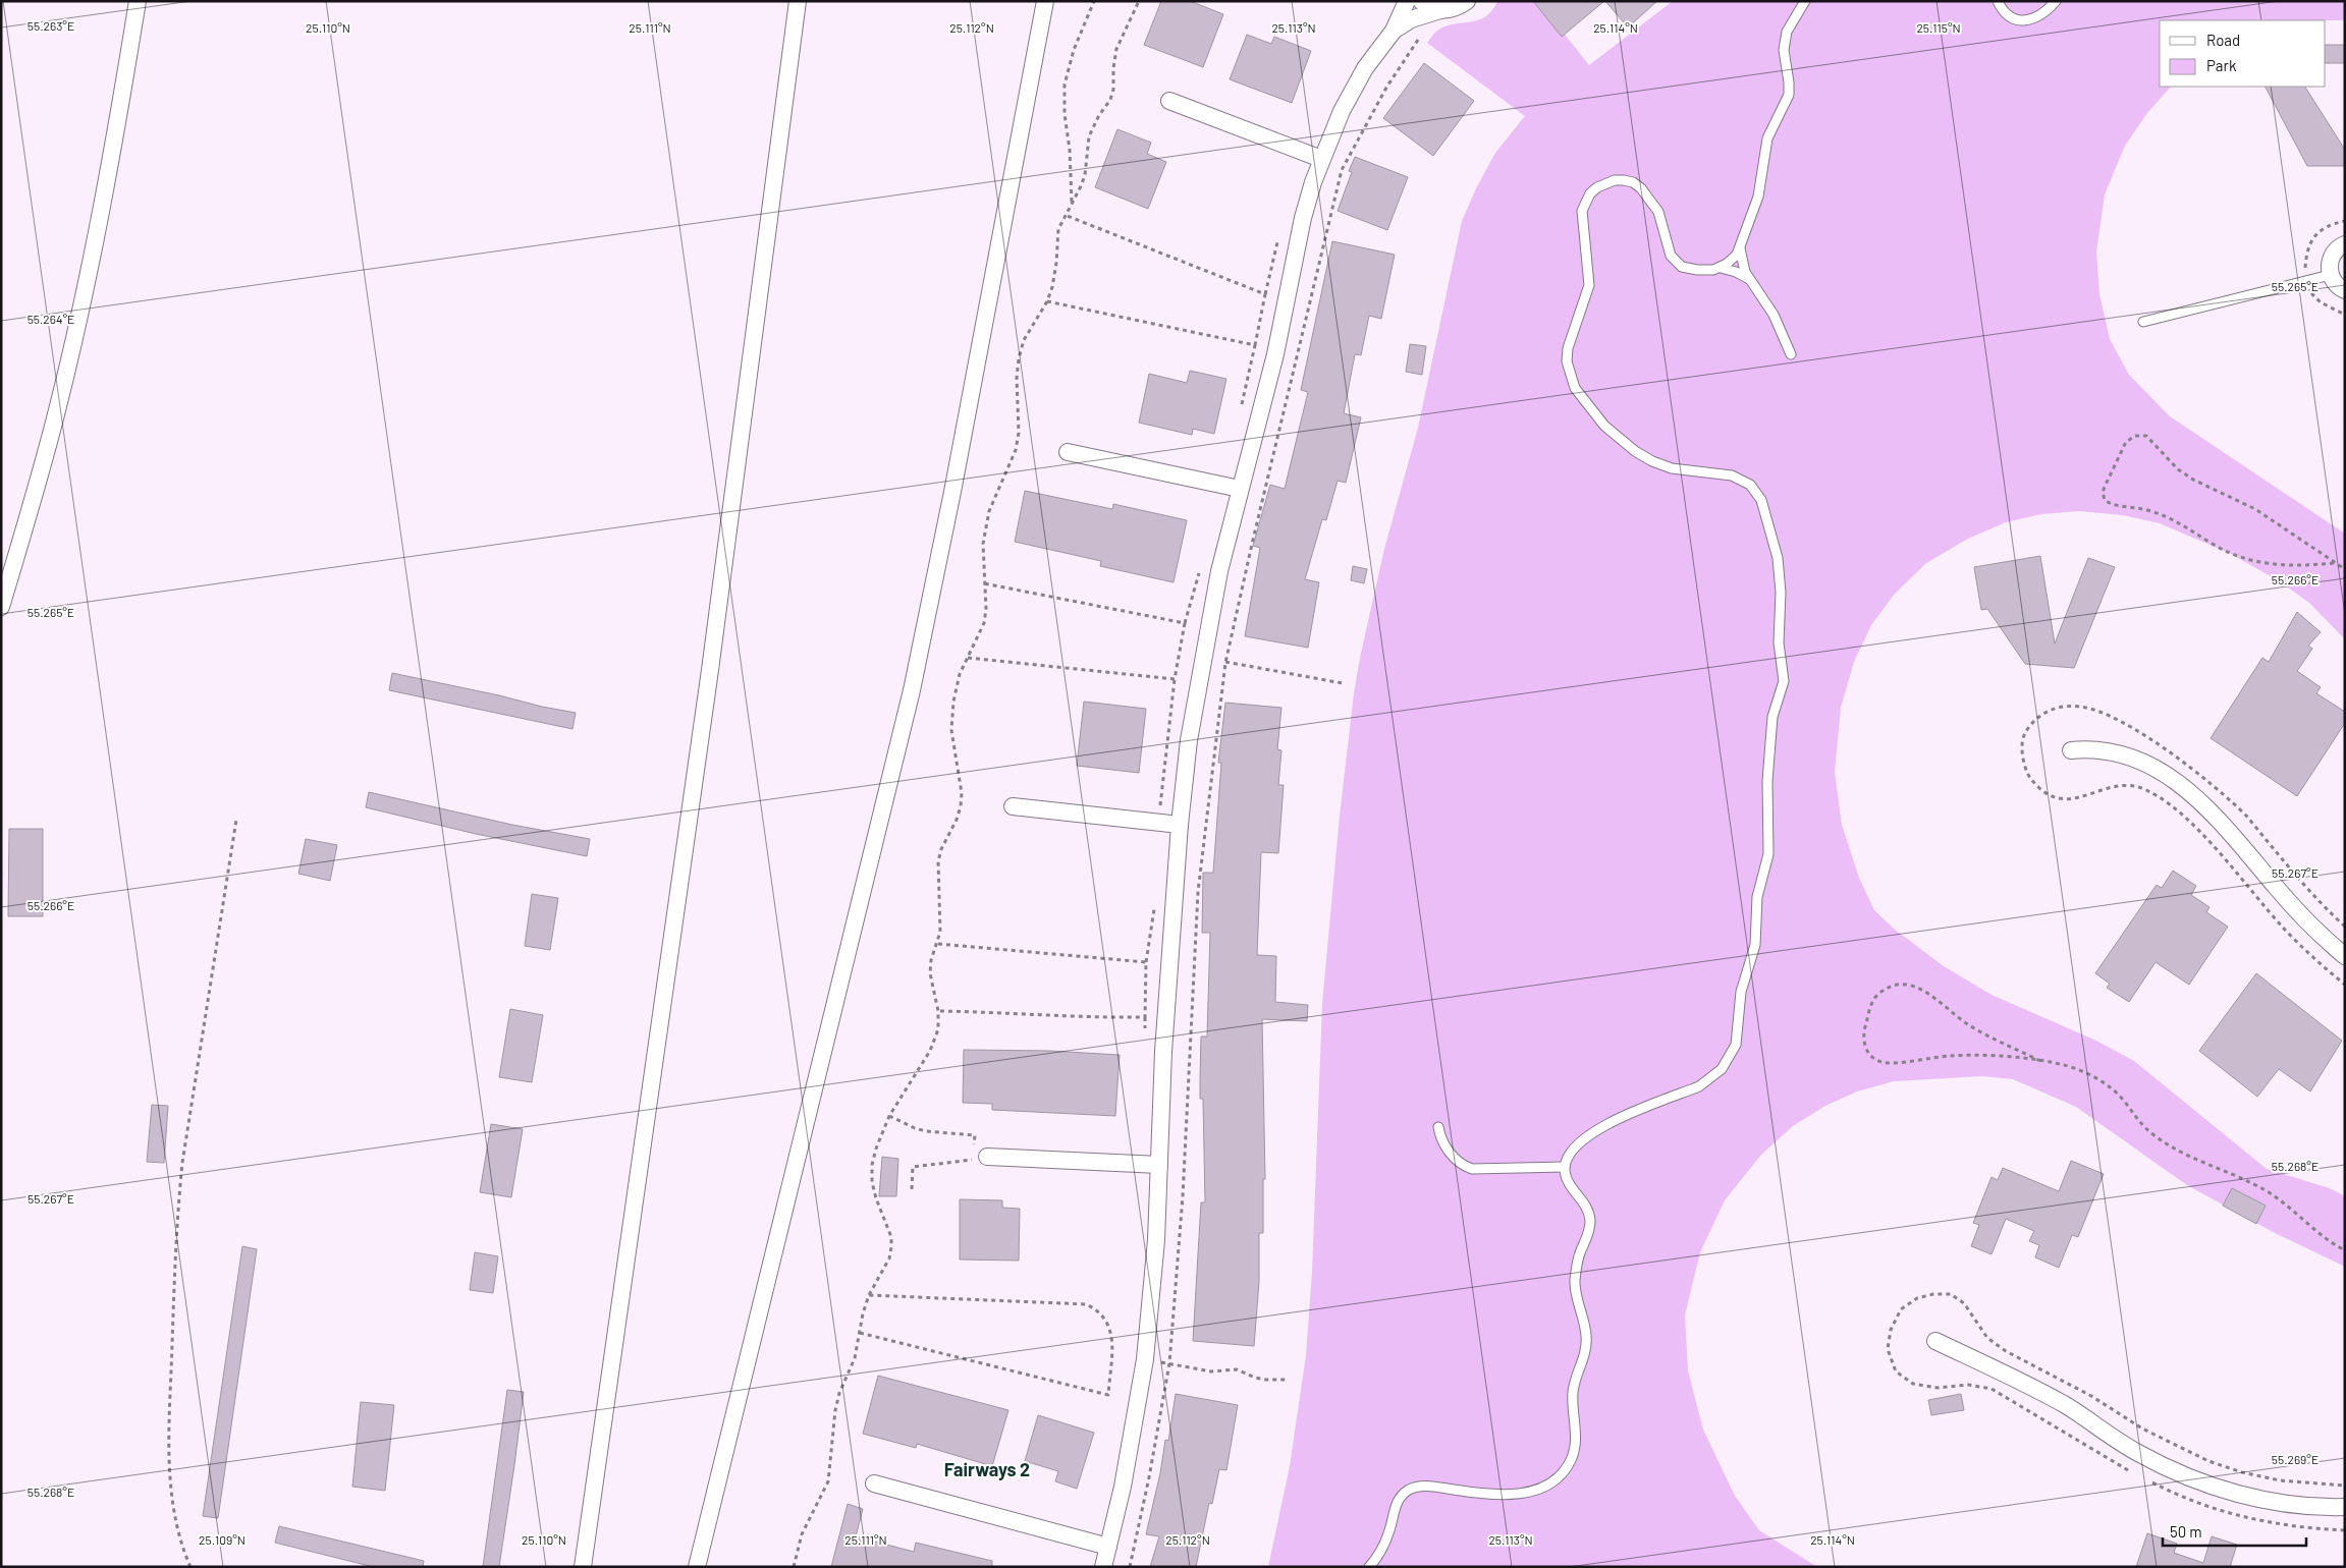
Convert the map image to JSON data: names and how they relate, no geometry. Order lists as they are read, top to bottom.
{
  "districts": ["Fairways 2"],
  "legend": ["Road", "Park"],
  "scale_bar": "50 m",
  "coordinates": [
    "55.263°E",
    "25.110°N",
    "25.111°N",
    "25.112°N",
    "25.113°N",
    "25.114°N",
    "25.115°N",
    "55.265°E",
    "55.264°E",
    "55.266°E",
    "55.267°E",
    "55.268°E",
    "55.269°E",
    "25.109°N"
  ]
}
